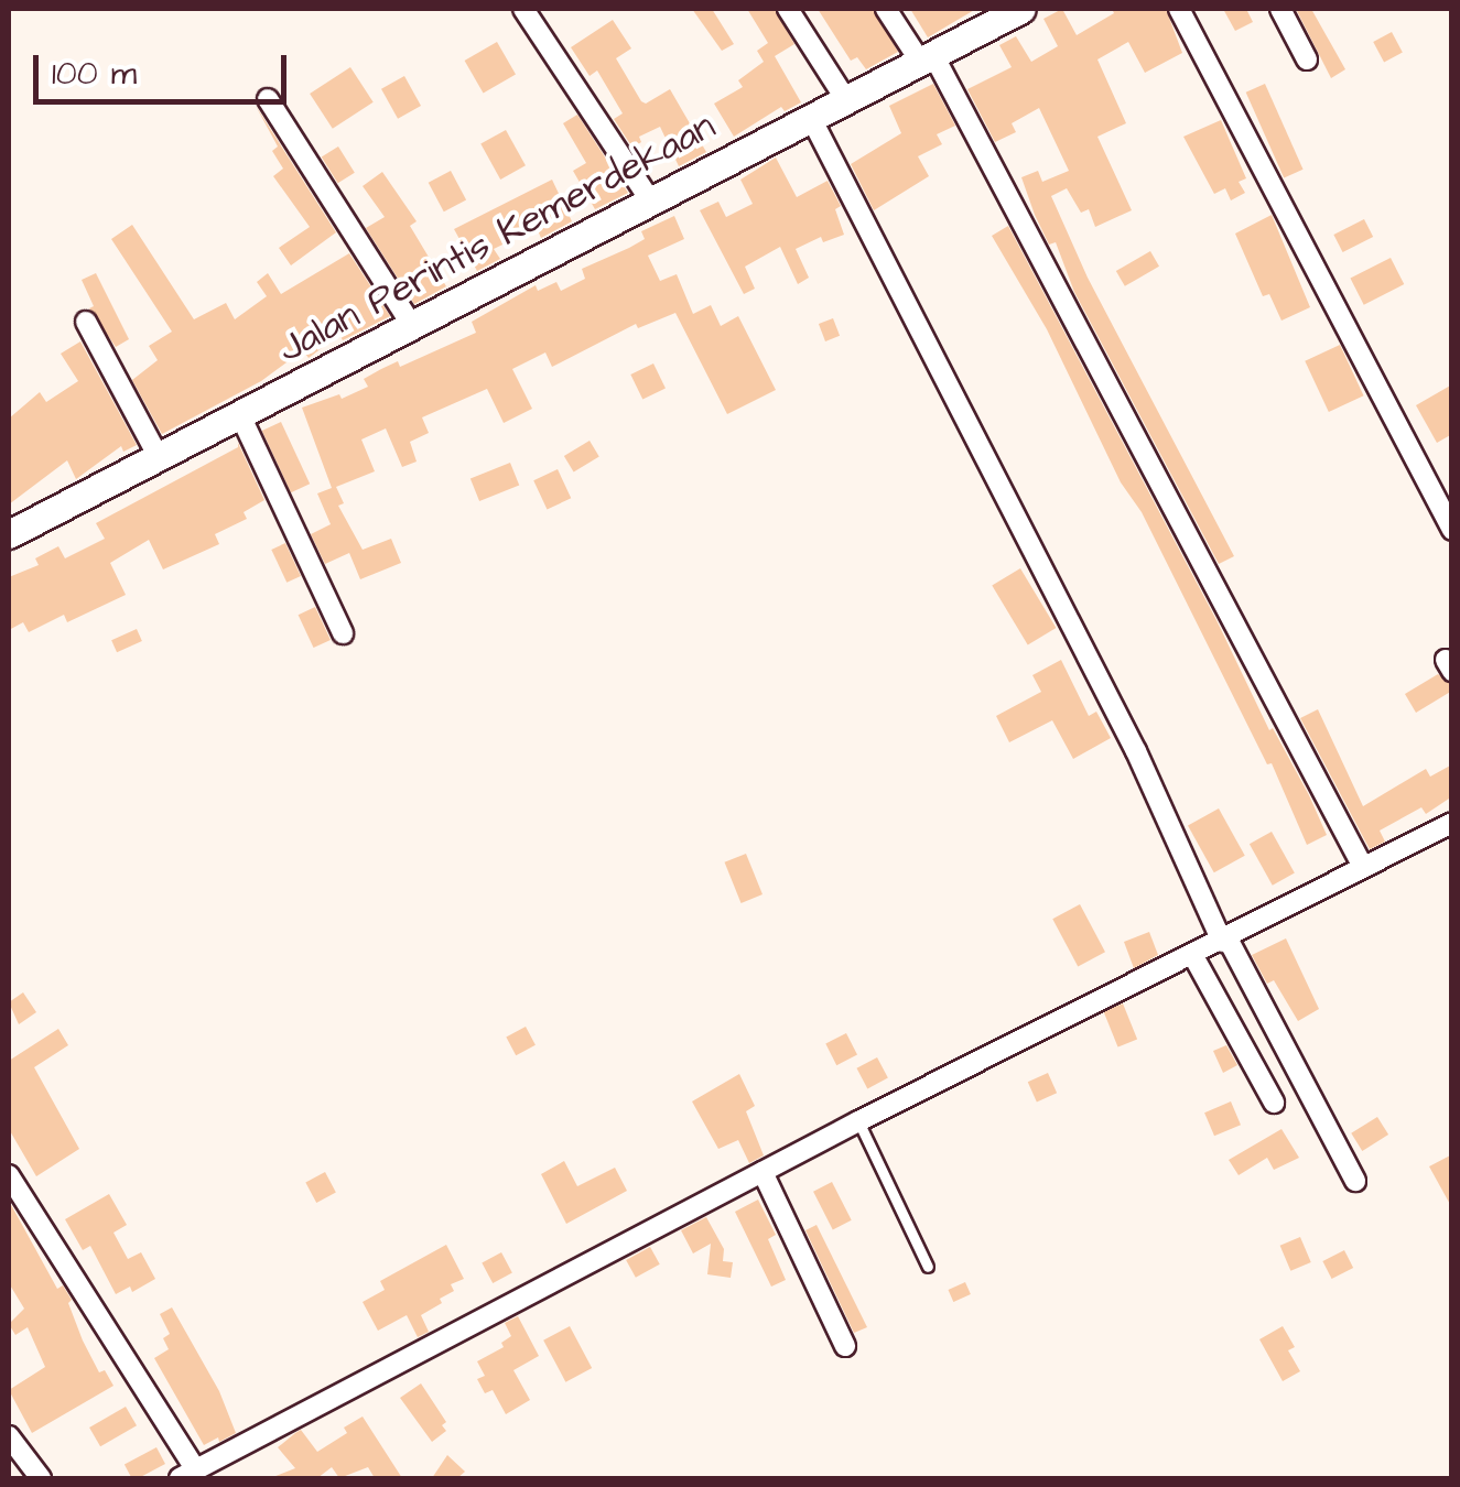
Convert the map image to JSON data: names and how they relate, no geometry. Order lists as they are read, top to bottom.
{
  "streets": {
    "street": ["Jalan Perintis Kemerdekaan"]
  },
  "scale_bar": "100 m"
}
